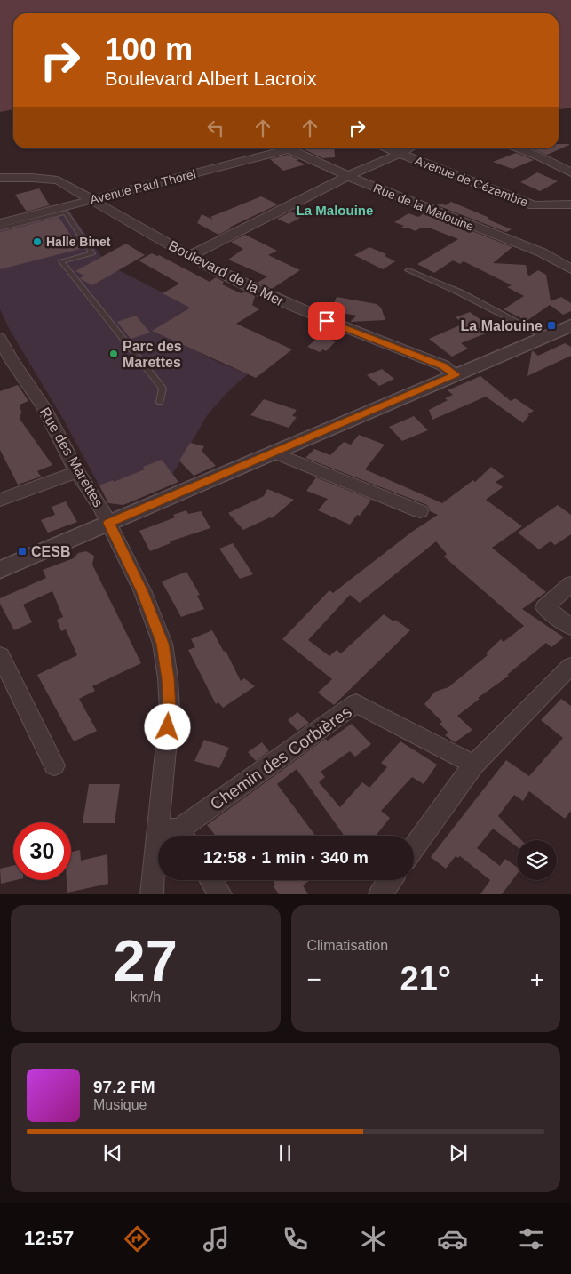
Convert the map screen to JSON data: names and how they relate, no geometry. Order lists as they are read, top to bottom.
{
  "streets": {
    "street": [
      "Avenue de Cézembre",
      "Avenue Paul Thorel",
      "Rue de la Malouine",
      "Boulevard de la Mer",
      "Rue des Marettes",
      "Chemin des Corbières"
    ]
  },
  "crossings": [
    ["Avenue Paul Thorel", "Boulevard de la Mer"],
    ["Rue des Marettes", "Chemin des Corbières"]
  ],
  "districts": ["La Malouine"],
  "places": {
    "other": ["Halle Binet", "Parc des Marettes"],
    "transit": ["La Malouine", "CESB"]
  },
  "page": {
    "turn": ["100 m", "Boulevard Albert Lacroix"],
    "limit": "30",
    "trip": "12:58 · 1 min · 340 m",
    "tile": [
      ["27", "km/h"],
      "Climatisation"
    ],
    "heat": ["−", "21°", "+"],
    "song": ["97.2 FM", "Musique"],
    "tabs": "12:57"
  }
}
